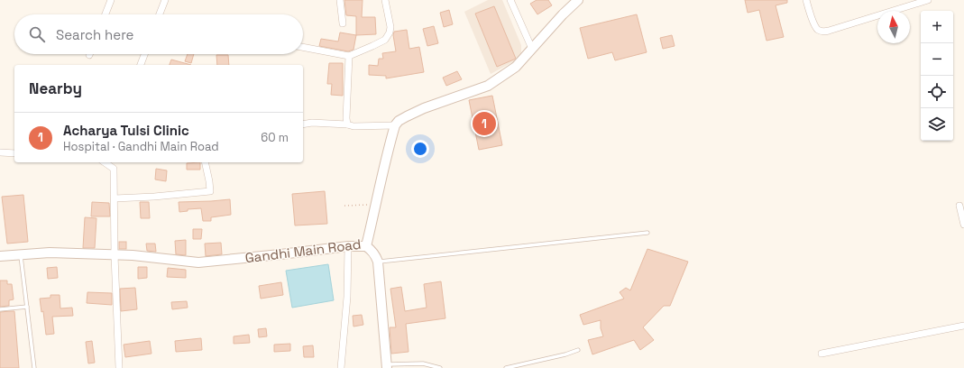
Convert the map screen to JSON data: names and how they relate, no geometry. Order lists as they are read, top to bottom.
{
  "streets": {
    "street": ["Gandhi Main Road"]
  },
  "north": "top",
  "page": {
    "map_buttons": ["+", "−"],
    "search": "Search here",
    "heading": "Nearby",
    "pins": "1",
    "list": [
      {
        "mark": "1",
        "name": "Acharya Tulsi Clinic",
        "note": "Hospital · Gandhi Main Road",
        "value": "60 m"
      }
    ]
  }
}
